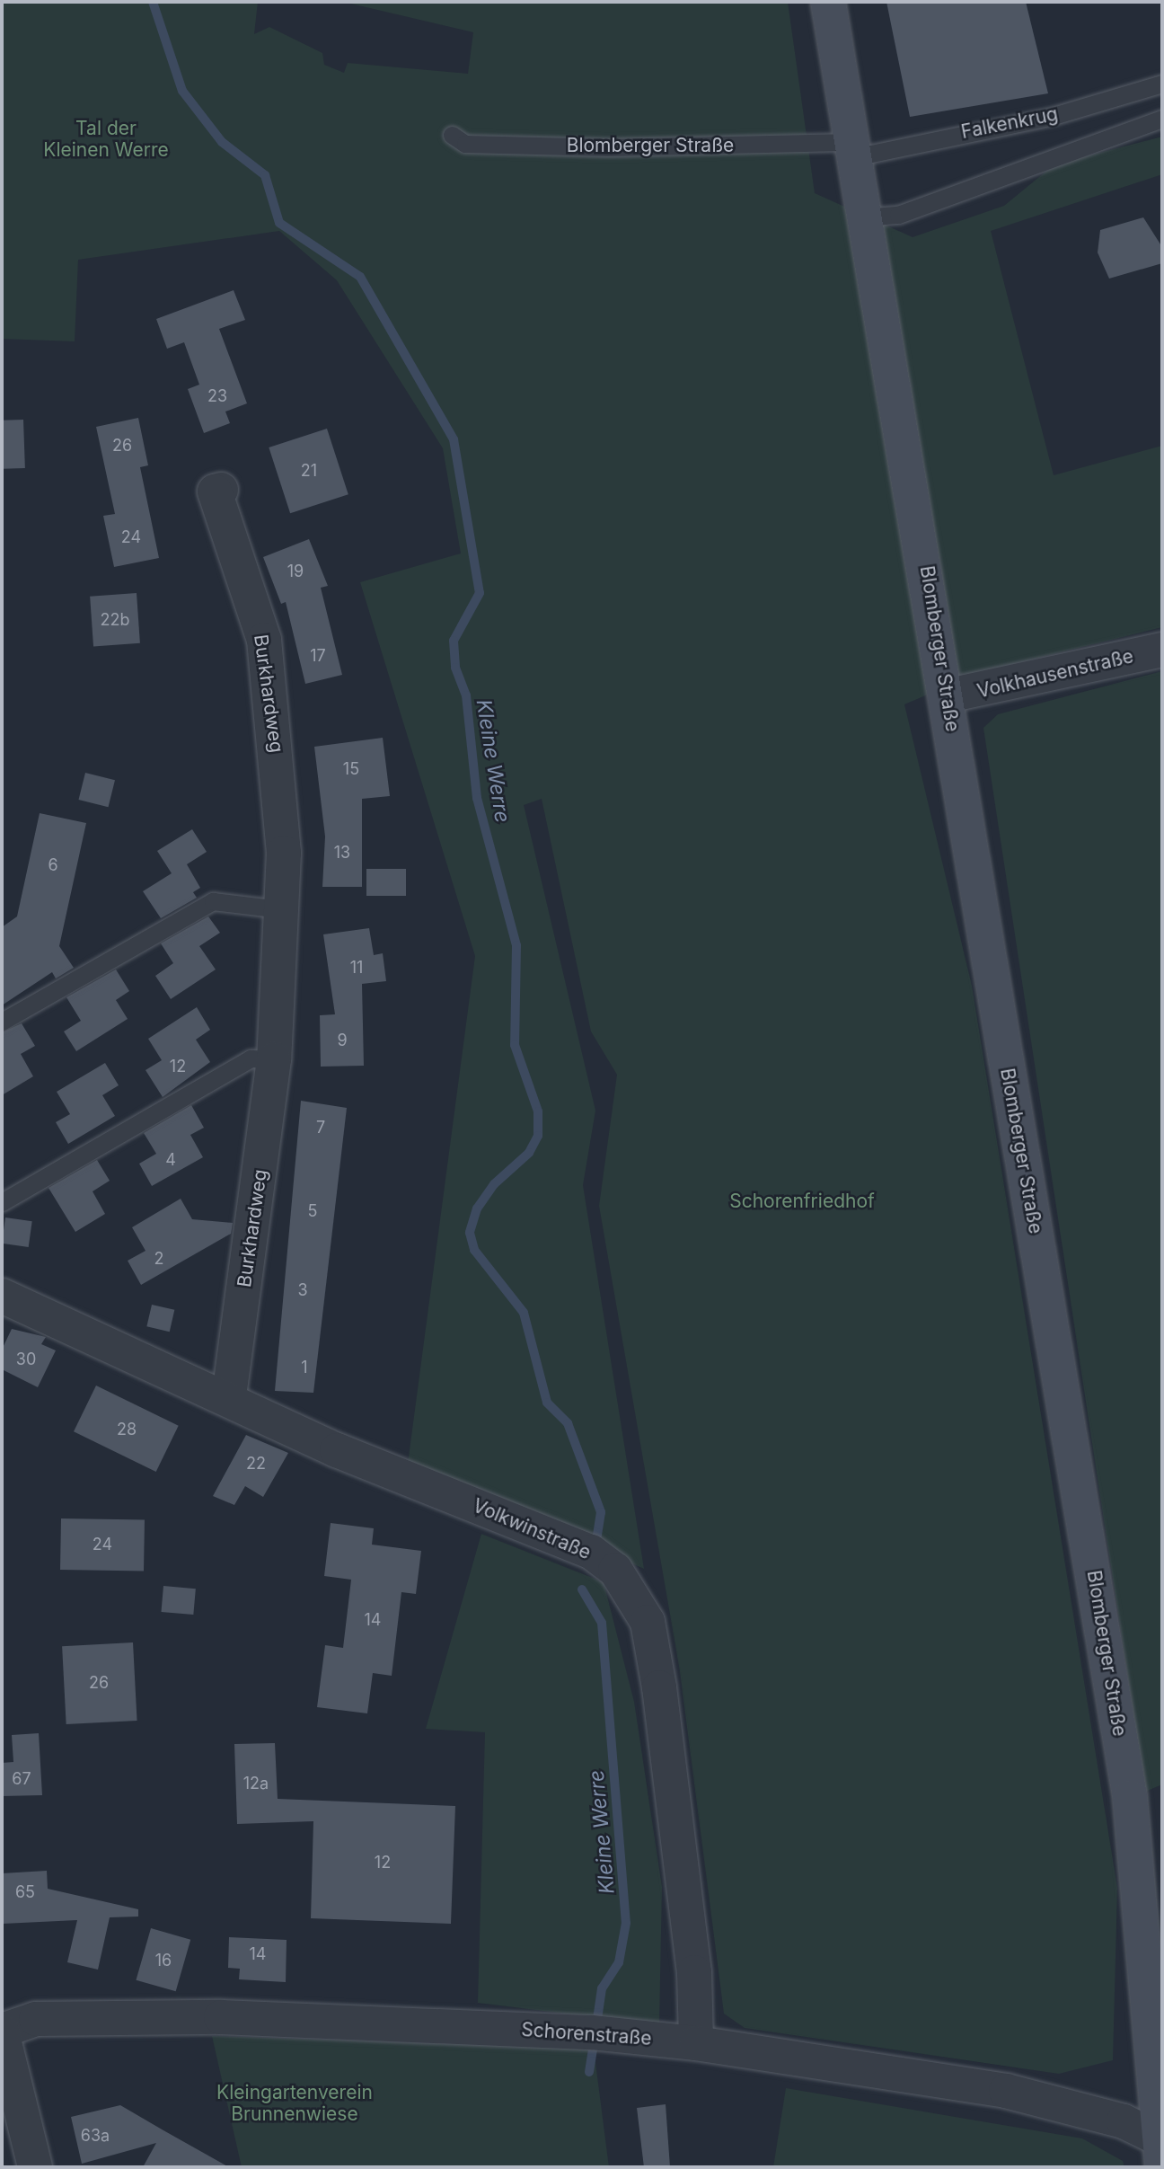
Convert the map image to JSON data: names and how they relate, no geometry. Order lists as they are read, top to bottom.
{
  "streets": {
    "street": [
      "Blomberger Straße",
      "Volkhausenstraße",
      "Burkhardweg",
      "Volkwinstraße",
      "Schorenstraße"
    ],
    "lane": ["Falkenkrug"]
  },
  "crossings": [
    ["Falkenkrug", "Blomberger Straße"],
    ["Blomberger Straße", "Volkhausenstraße"],
    ["Blomberger Straße", "Schorenstraße"],
    ["Burkhardweg", "Volkwinstraße"],
    ["Volkwinstraße", "Schorenstraße"]
  ],
  "water": ["Kleine Werre"],
  "parks": ["Tal der Kleinen Werre", "Schorenfriedhof", "Kleingartenverein Brunnenwiese"],
  "house_numbers": [
    "23",
    "26",
    "21",
    "24",
    "19",
    "22b",
    "17",
    "15",
    "13",
    "6",
    "11",
    "9",
    "12",
    "7",
    "4",
    "5",
    "2",
    "3",
    "30",
    "1",
    "28",
    "22",
    "24",
    "14",
    "26",
    "67",
    "12a",
    "12",
    "65",
    "14",
    "16",
    "63a"
  ]
}
